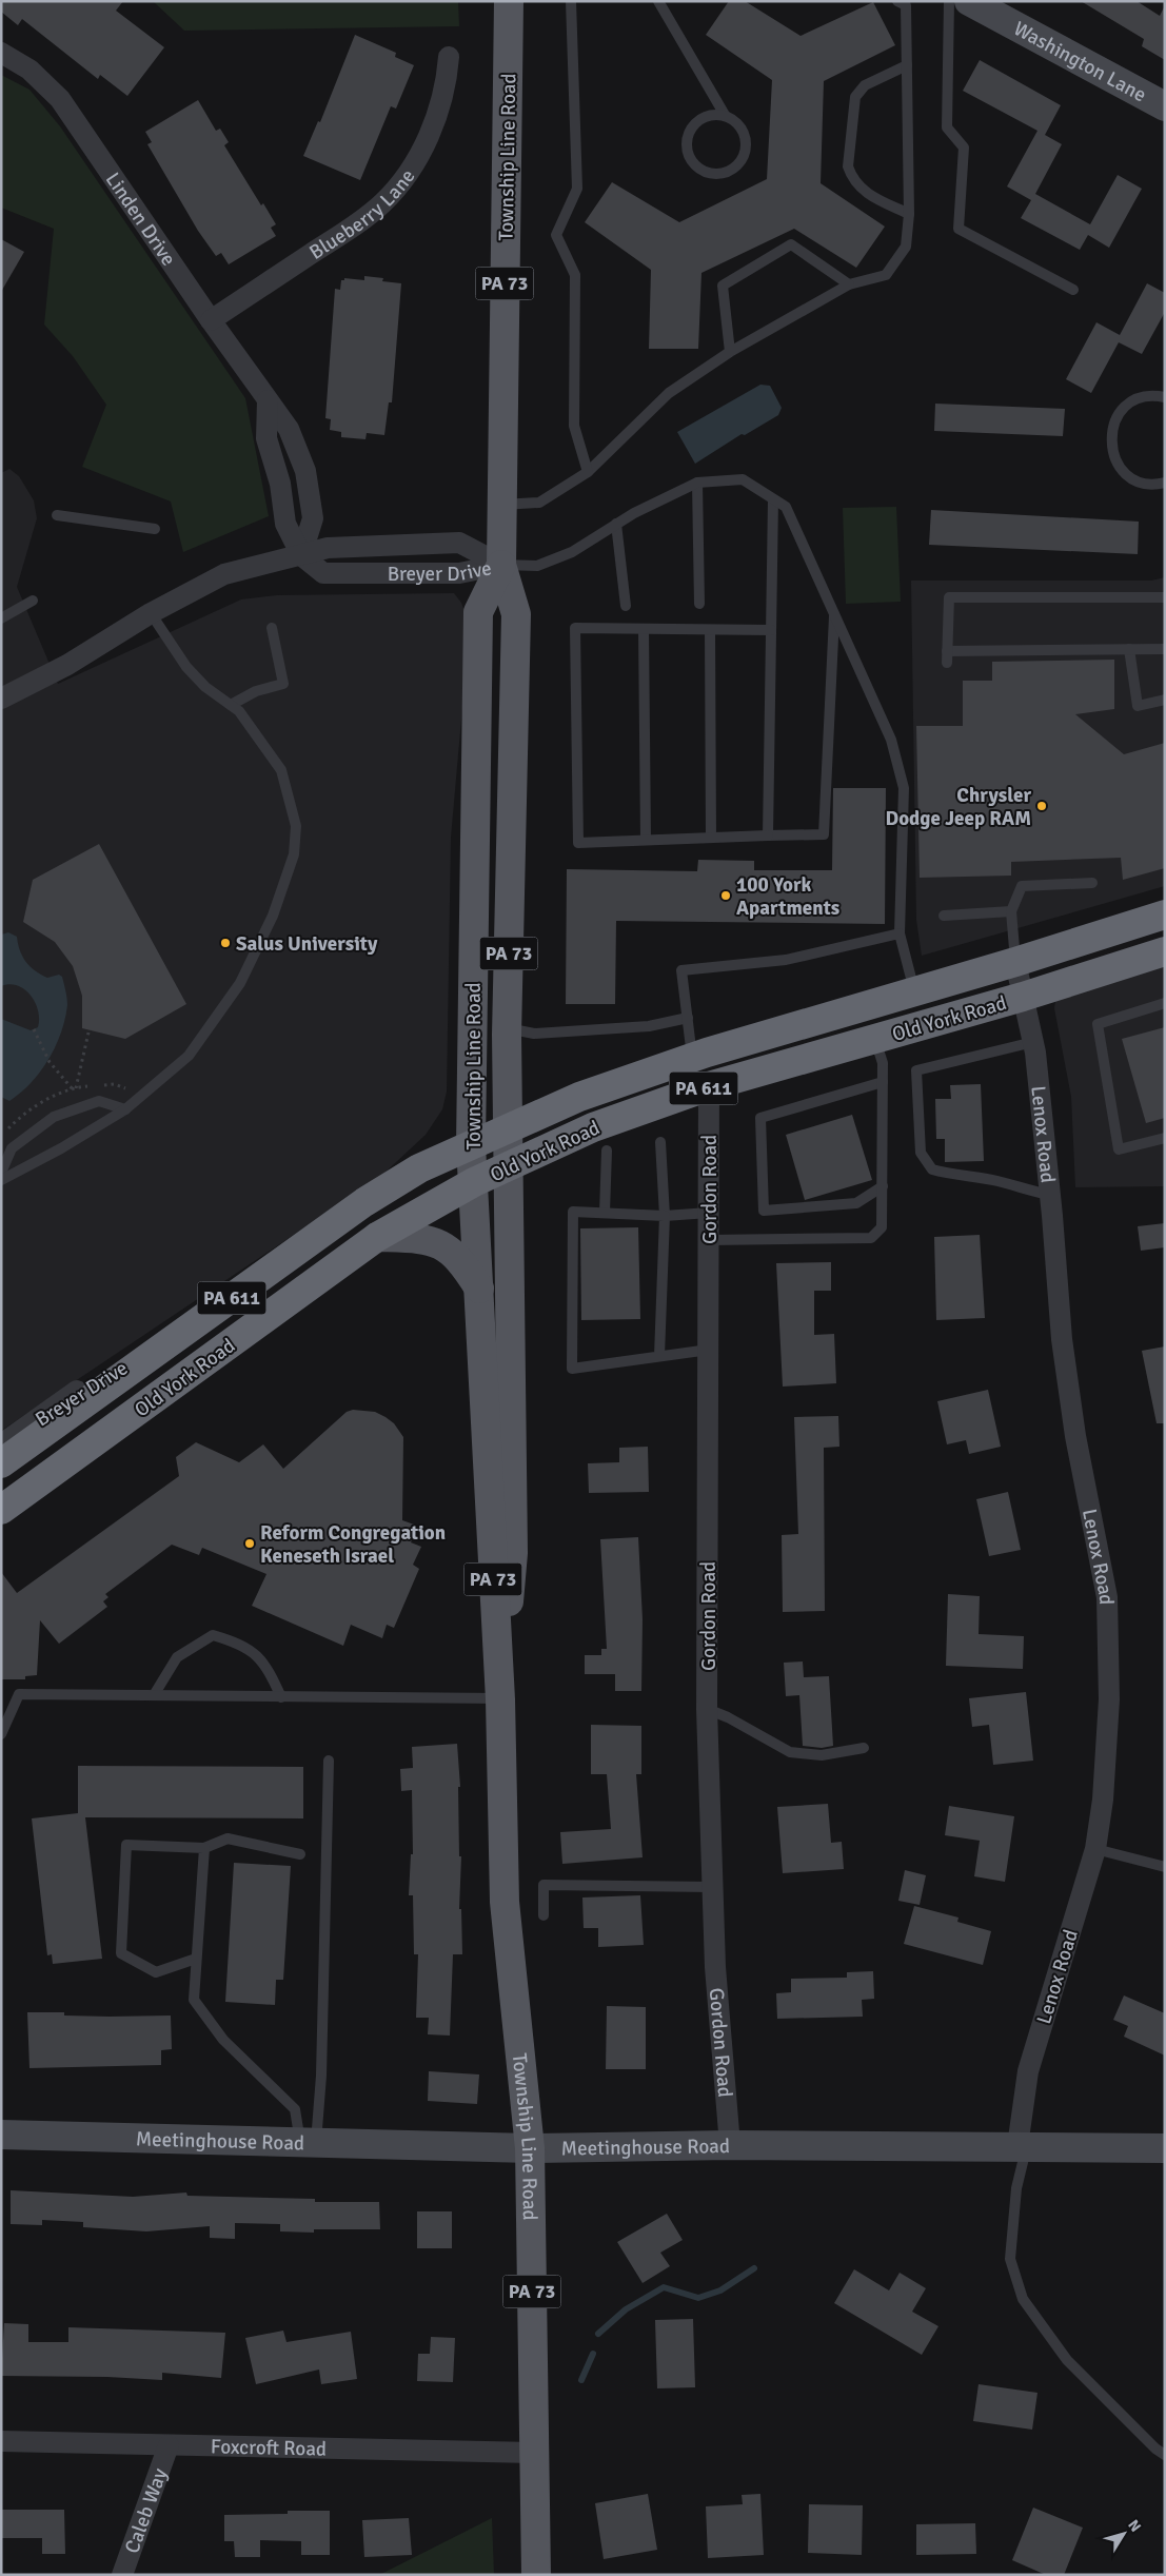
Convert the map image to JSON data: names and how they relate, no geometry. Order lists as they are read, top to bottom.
{
  "streets": {
    "highway": ["Old York Road", "PA 611"],
    "main road": ["Township Line Road", "PA 73"],
    "street": [
      "Washington Lane",
      "Blueberry Lane",
      "Linden Drive",
      "Breyer Drive",
      "Lenox Road",
      "Gordon Road",
      "Meetinghouse Road",
      "Foxcroft Road",
      "Caleb Way"
    ]
  },
  "crossings": [
    ["Township Line Road", "Breyer Drive"],
    ["Township Line Road", "Old York Road"],
    ["Township Line Road", "Meetinghouse Road"],
    ["Township Line Road", "Foxcroft Road"],
    ["Blueberry Lane", "Linden Drive"],
    ["Linden Drive", "Breyer Drive"],
    ["Breyer Drive", "Old York Road"],
    ["Old York Road", "Lenox Road"],
    ["Old York Road", "Gordon Road"],
    ["Lenox Road", "Meetinghouse Road"],
    ["Gordon Road", "Meetinghouse Road"],
    ["Foxcroft Road", "Caleb Way"]
  ],
  "places": [
    "Chrysler Dodge Jeep RAM",
    "100 York Apartments",
    "Salus University",
    "Reform Congregation Keneseth Israel"
  ],
  "north": "top right"
}
